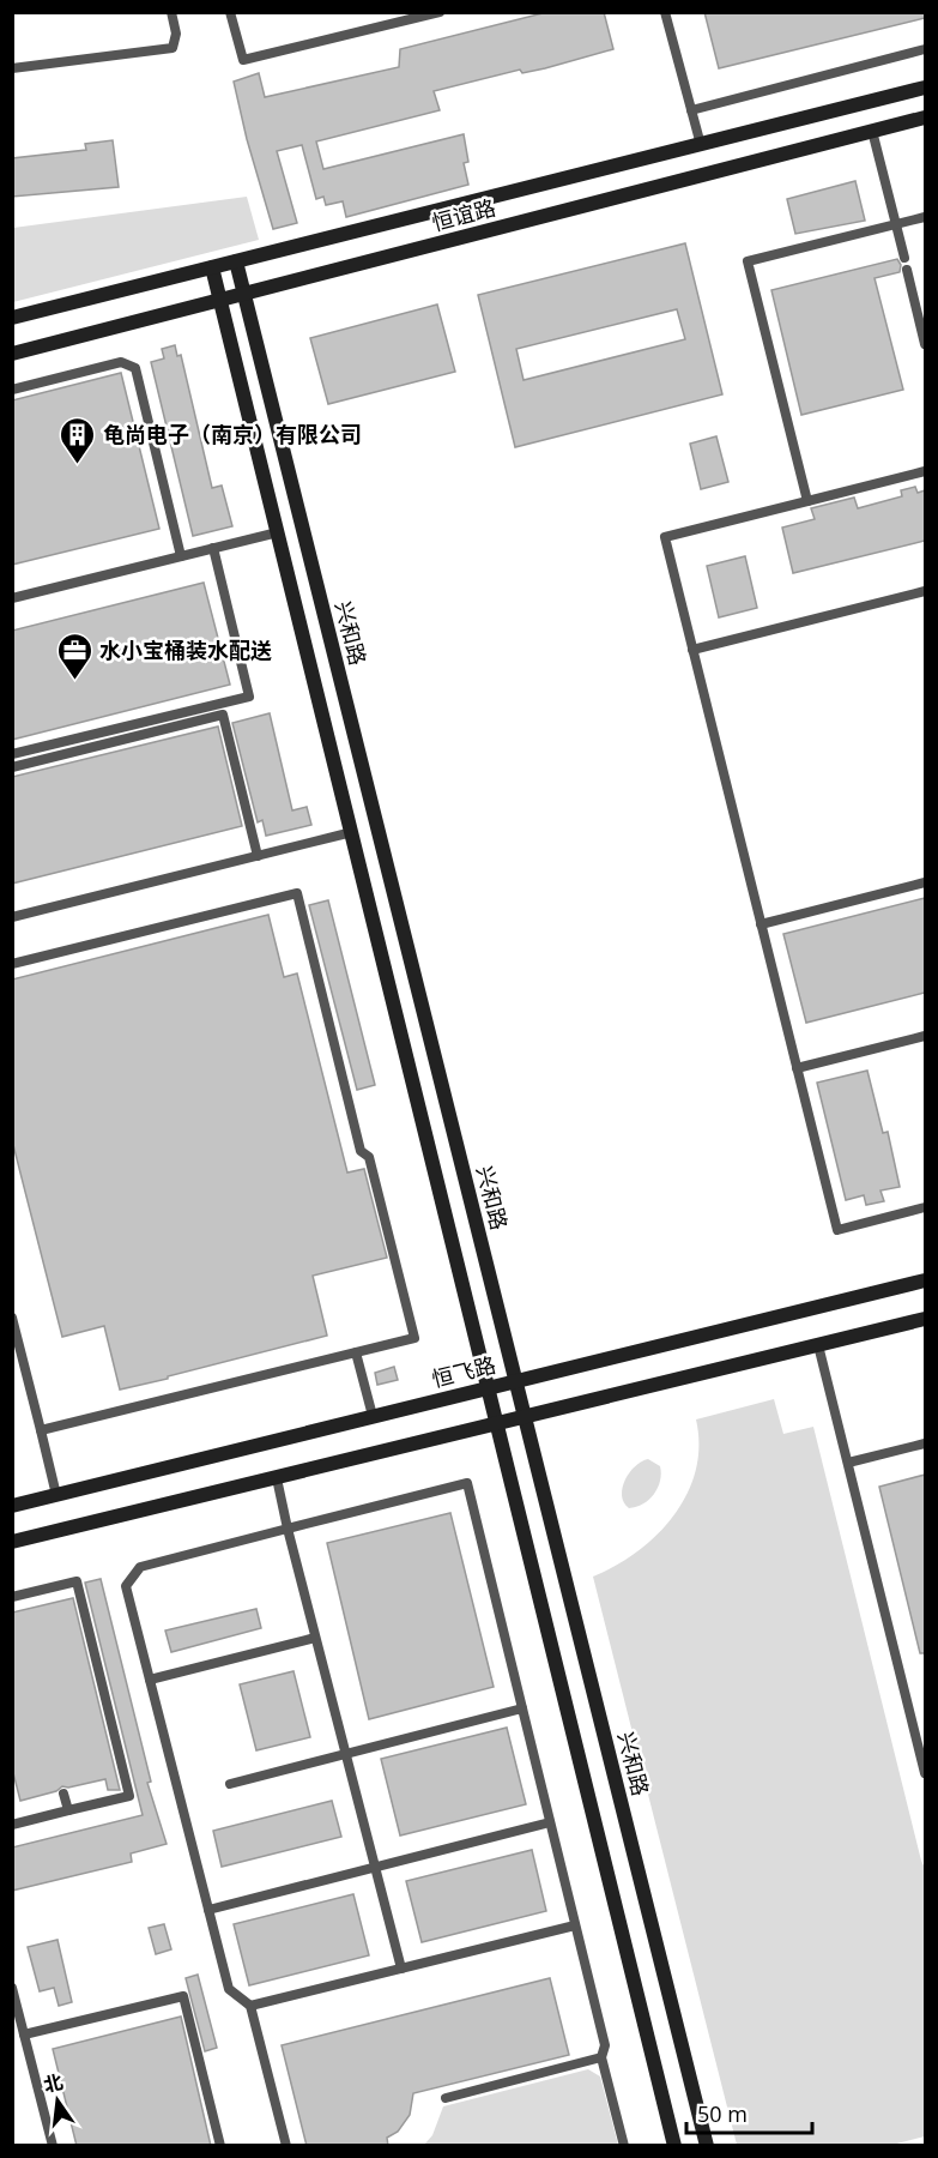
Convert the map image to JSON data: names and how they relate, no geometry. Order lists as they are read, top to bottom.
{
  "streets": {
    "main road": ["恒谊路", "兴和路", "恒飞路"]
  },
  "crossings": [
    ["恒谊路", "兴和路"],
    ["兴和路", "恒飞路"]
  ],
  "places": {
    "building": ["龟尚电子（南京）有限公司"],
    "office": ["水小宝桶装水配送"]
  },
  "scale_bar": "50 m",
  "north": "top"
}
